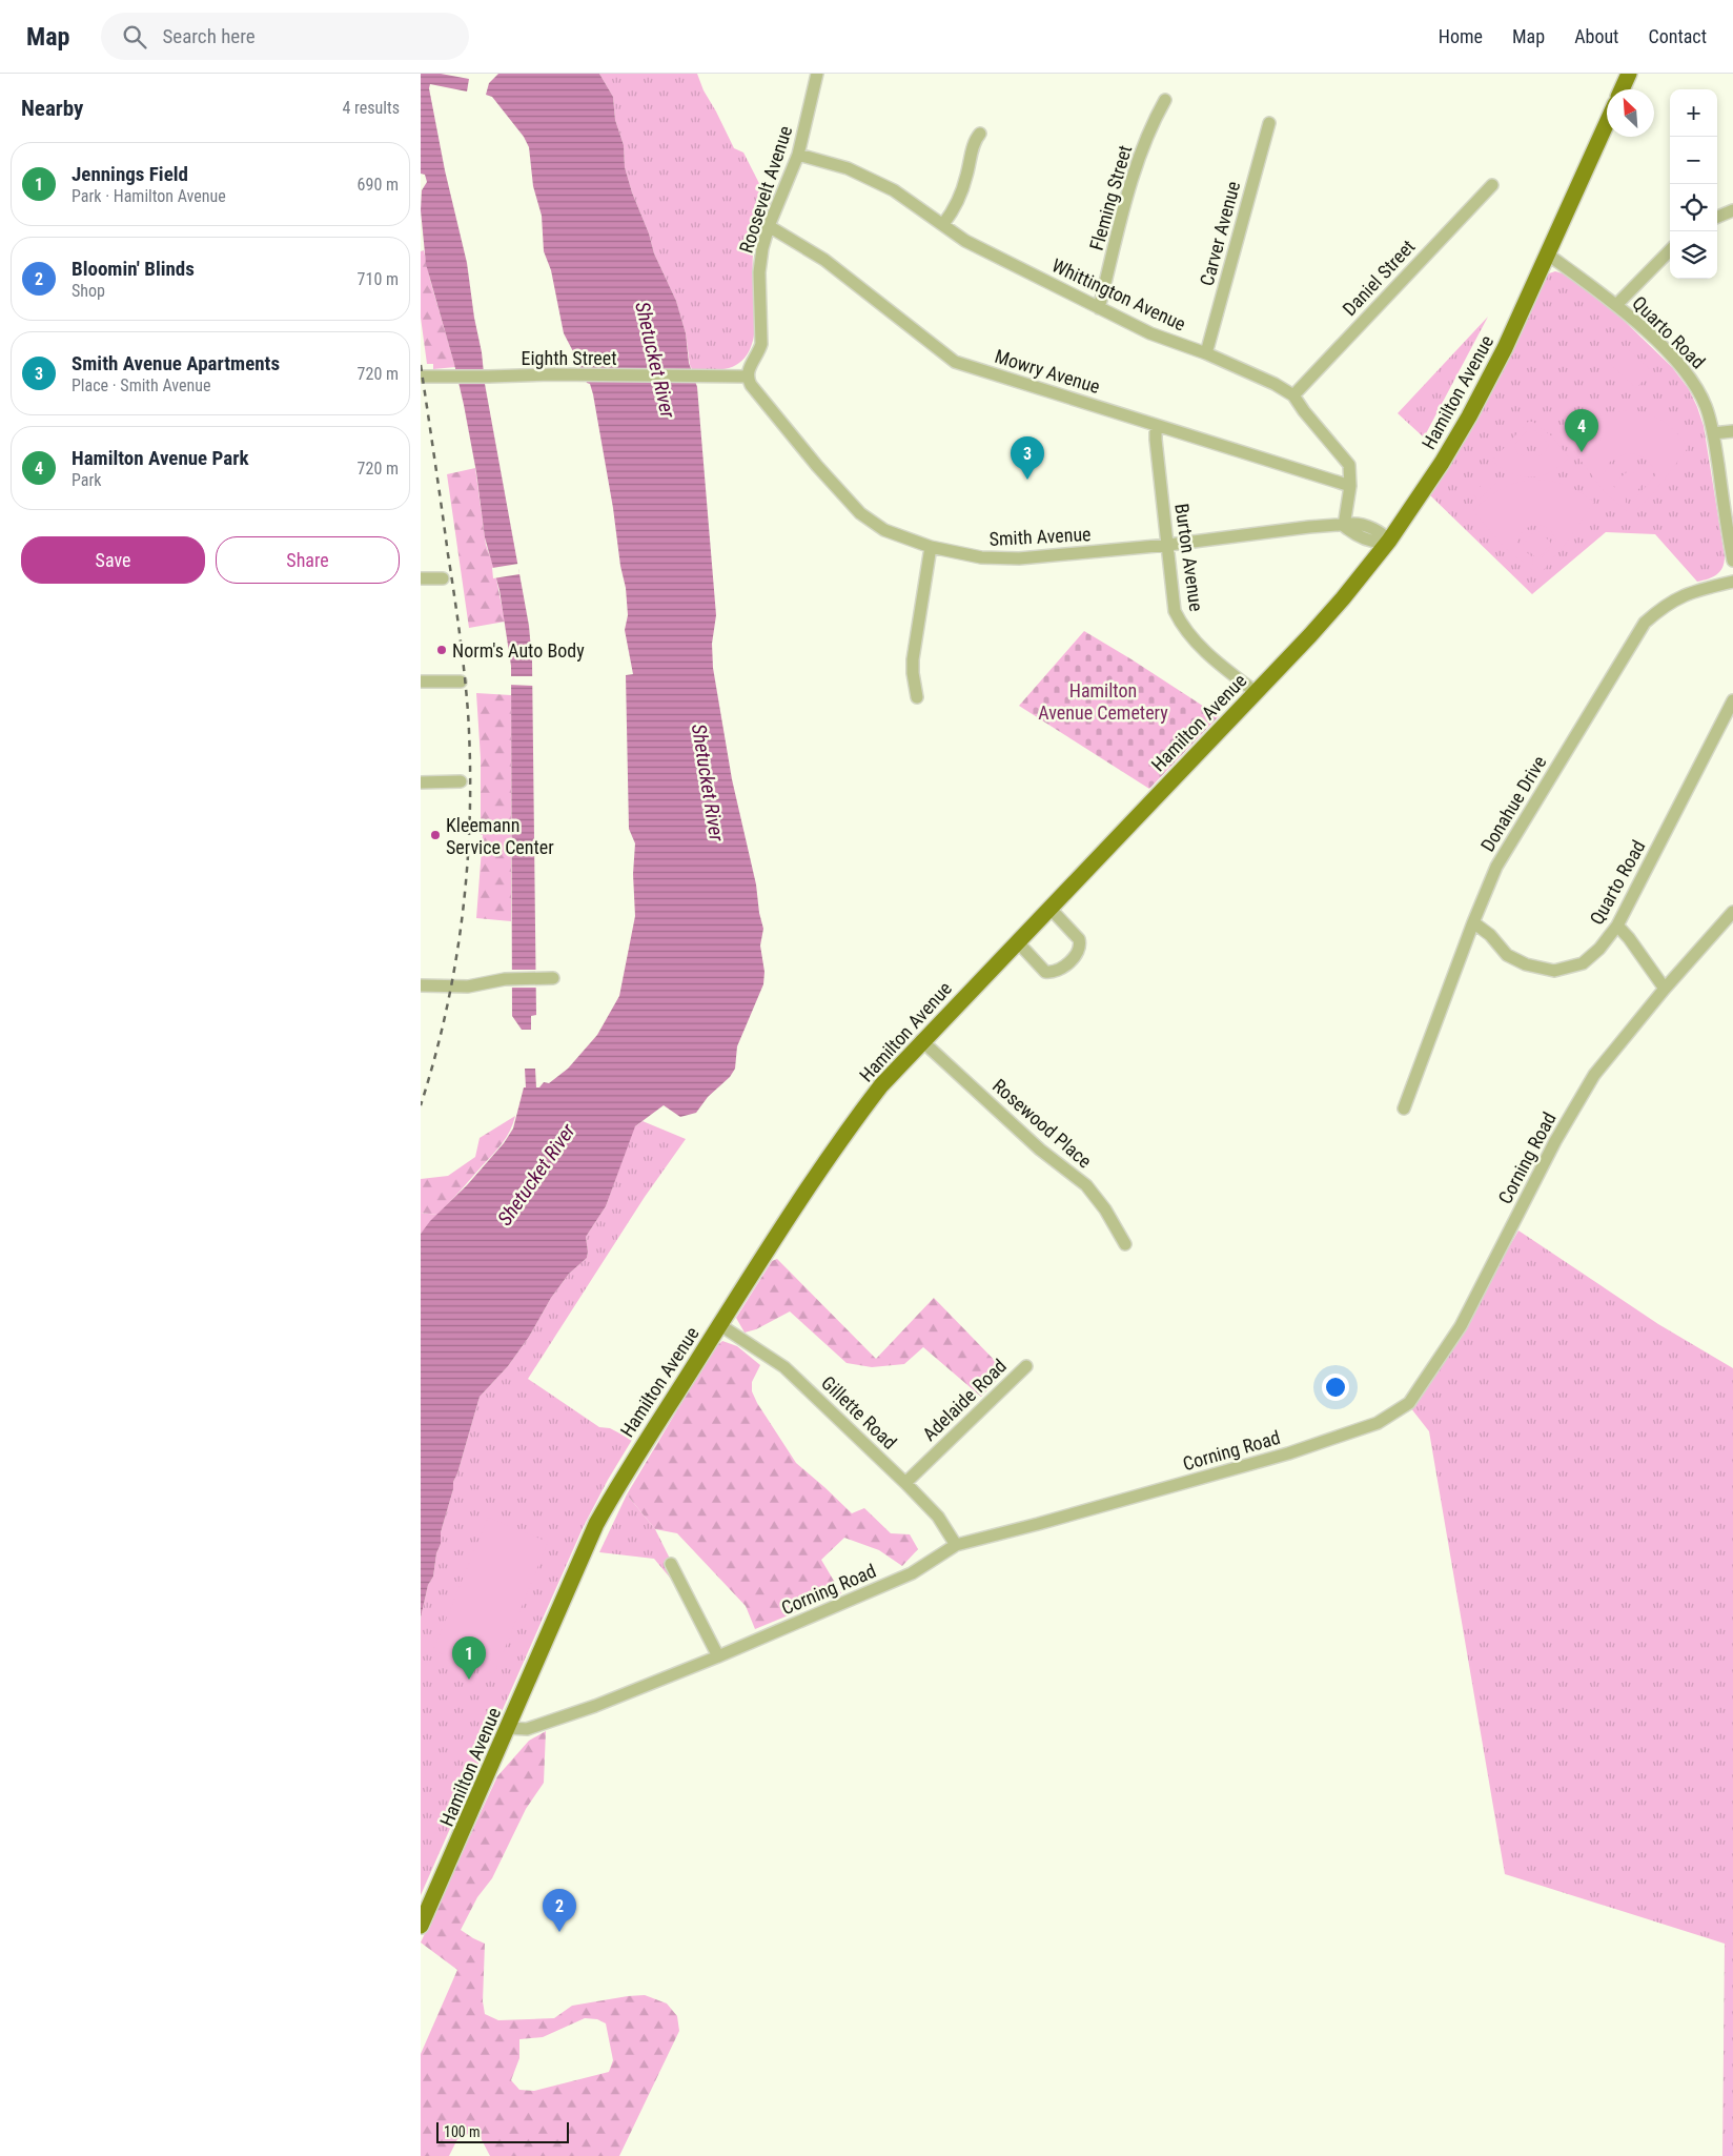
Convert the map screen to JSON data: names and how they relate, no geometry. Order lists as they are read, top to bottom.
{
  "streets": {
    "main road": ["Hamilton Avenue"],
    "street": [
      "Roosevelt Avenue",
      "Fleming Street",
      "Carver Avenue",
      "Daniel Street",
      "Whittington Avenue",
      "Quarto Road",
      "Eighth Street",
      "Mowry Avenue",
      "Smith Avenue",
      "Burton Avenue",
      "Donahue Drive",
      "Rosewood Place",
      "Corning Road",
      "Adelaide Road",
      "Gillette Road"
    ]
  },
  "crossings": [
    ["Roosevelt Avenue", "Whittington Avenue"],
    ["Roosevelt Avenue", "Eighth Street"],
    ["Roosevelt Avenue", "Mowry Avenue"],
    ["Roosevelt Avenue", "Smith Avenue"],
    ["Fleming Street", "Whittington Avenue"],
    ["Carver Avenue", "Whittington Avenue"],
    ["Daniel Street", "Whittington Avenue"],
    ["Whittington Avenue", "Mowry Avenue"],
    ["Whittington Avenue", "Smith Avenue"],
    ["Quarto Road", "Hamilton Avenue"],
    ["Quarto Road", "Donahue Drive"],
    ["Eighth Street", "Smith Avenue"],
    ["Mowry Avenue", "Burton Avenue"],
    ["Hamilton Avenue", "Smith Avenue"],
    ["Hamilton Avenue", "Burton Avenue"],
    ["Hamilton Avenue", "Rosewood Place"],
    ["Hamilton Avenue", "Corning Road"],
    ["Hamilton Avenue", "Gillette Road"],
    ["Smith Avenue", "Burton Avenue"],
    ["Corning Road", "Gillette Road"],
    ["Adelaide Road", "Gillette Road"]
  ],
  "water": ["Shetucket River"],
  "parks": ["Hamilton Avenue Cemetery"],
  "places": ["Norm's Auto Body", "Kleemann Service Center"],
  "scale_bar": "100 m",
  "north": "top left",
  "page": {
    "header": "Map",
    "search": "Search here",
    "nav": [
      "Home",
      "Map",
      "About",
      "Contact"
    ],
    "heading": ["Nearby", "4 results"],
    "map_buttons": ["+", "−"],
    "list": [
      {
        "mark": "1",
        "name": "Jennings Field",
        "note": "Park · Hamilton Avenue",
        "value": "690 m"
      },
      {
        "mark": "2",
        "name": "Bloomin' Blinds",
        "note": "Shop",
        "value": "710 m"
      },
      {
        "mark": "3",
        "name": "Smith Avenue Apartments",
        "note": "Place · Smith Avenue",
        "value": "720 m"
      },
      {
        "mark": "4",
        "name": "Hamilton Avenue Park",
        "note": "Park",
        "value": "720 m"
      }
    ],
    "pins": [
      "4",
      "3",
      "1",
      "2"
    ],
    "buttons": ["Save", "Share"],
    "scale": "100 m"
  }
}
